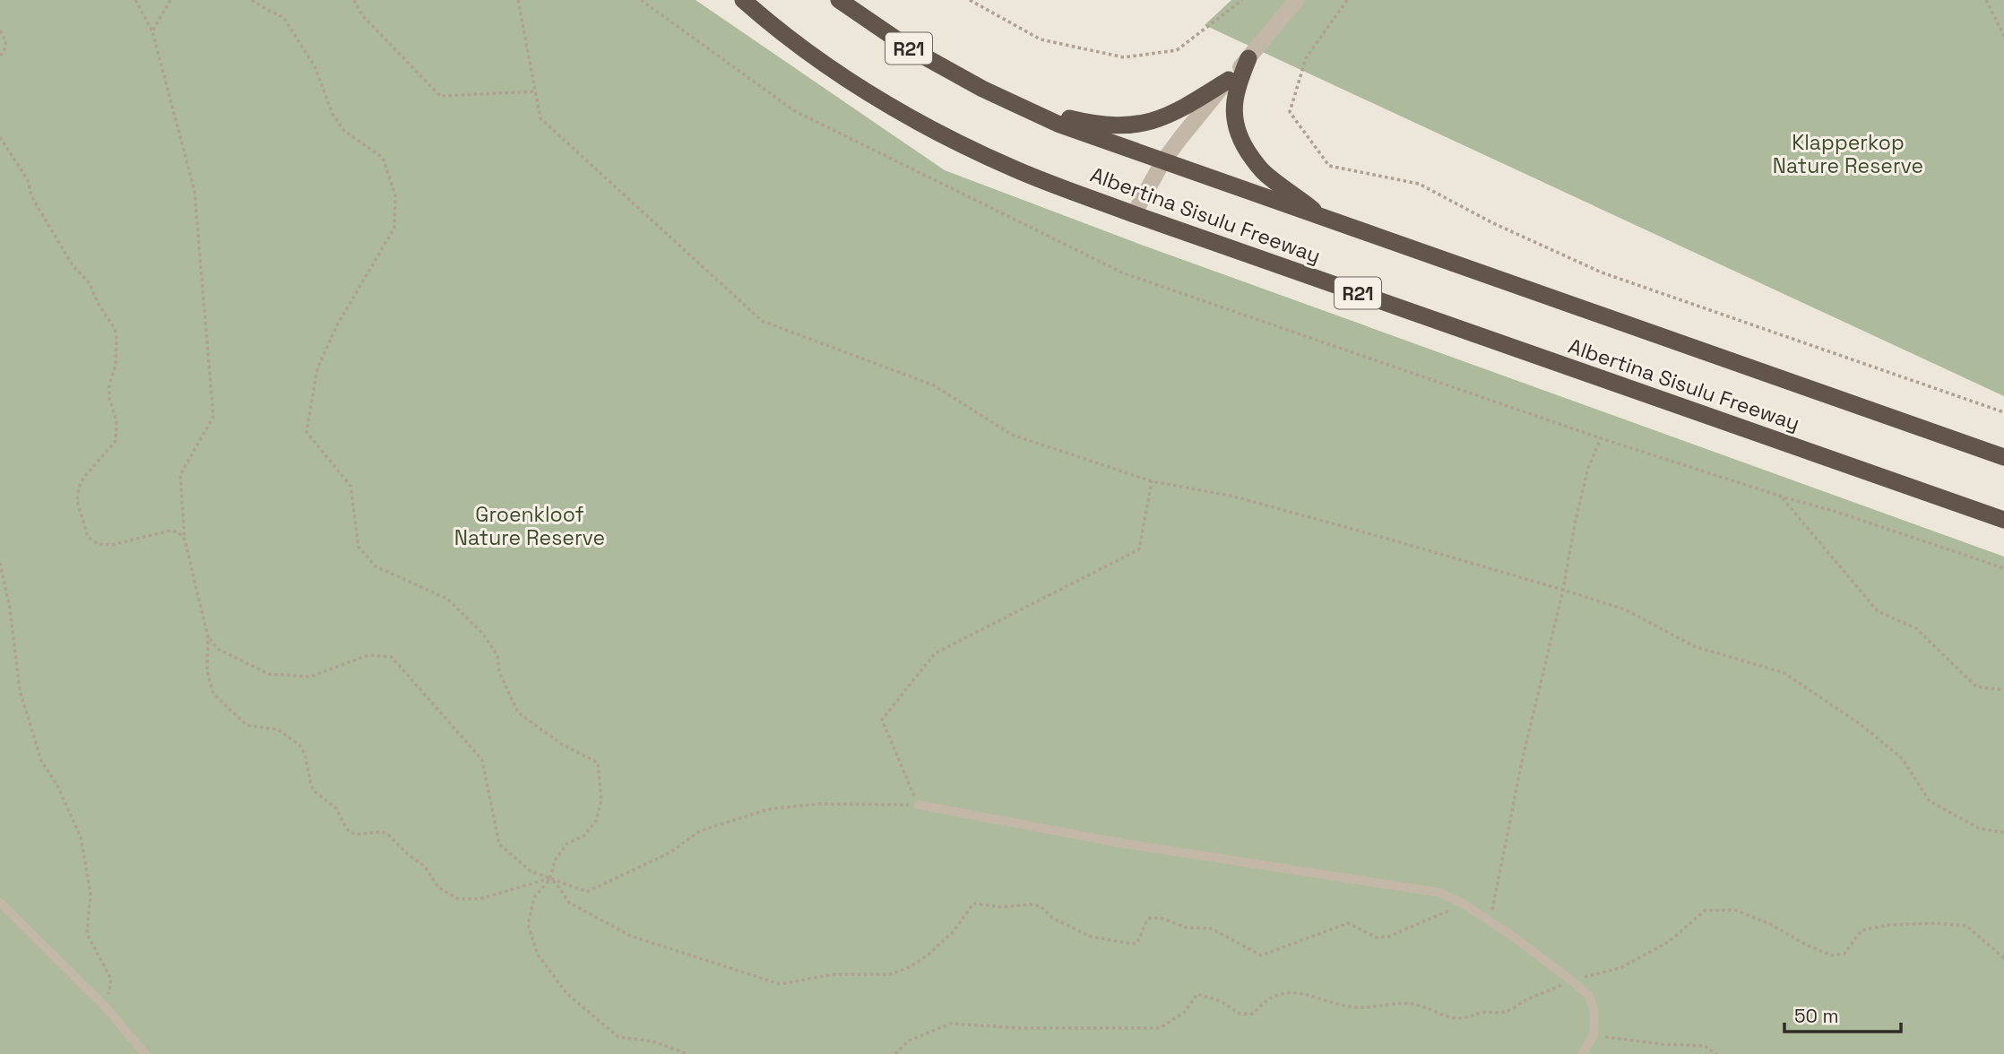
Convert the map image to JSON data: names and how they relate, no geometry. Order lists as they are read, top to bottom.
{
  "streets": {
    "highway": ["R21", "Albertina Sisulu Freeway"]
  },
  "parks": ["Klapperkop Nature Reserve", "Groenkloof Nature Reserve"],
  "scale_bar": "50 m"
}
